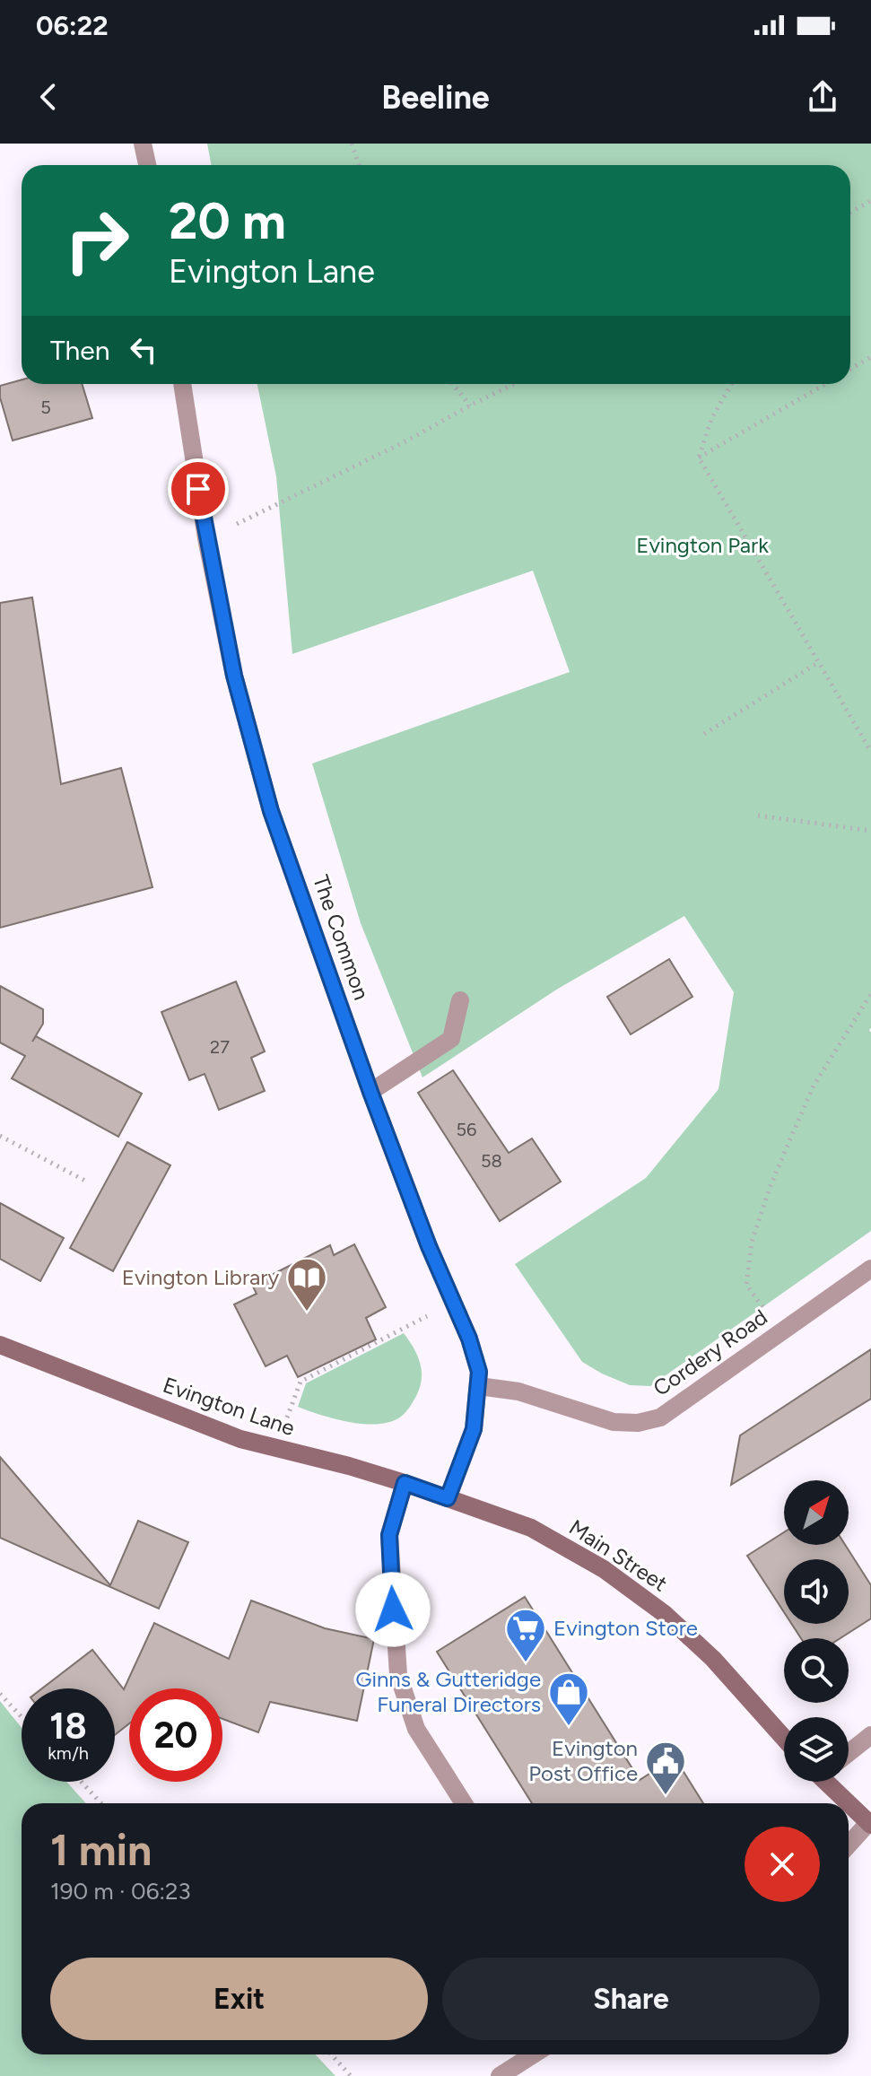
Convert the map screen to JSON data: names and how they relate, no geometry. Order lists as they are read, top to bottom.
{
  "streets": {
    "main road": ["Evington Lane", "Main Street"],
    "street": ["The Common", "Cordery Road"]
  },
  "crossings": [
    ["The Common", "Cordery Road"],
    ["The Common", "Evington Lane"],
    ["The Common", "Main Street"],
    ["Evington Lane", "Main Street"]
  ],
  "parks": ["Evington Park"],
  "places": {
    "library": ["Evington Library"],
    "supermarket": ["Evington Store"],
    "shop": ["Ginns & Gutteridge Funeral Directors"],
    "public building": ["Evington Post Office"]
  },
  "house_numbers": [
    "5",
    "27",
    "56",
    "58"
  ],
  "north": "top right",
  "page": {
    "status": "06:22",
    "header": "Beeline",
    "turn": ["20 m", "Evington Lane"],
    "then": "Then",
    "speed": "18 km/h",
    "limit": "20",
    "heading": ["1 min", "190 m · 06:23"],
    "buttons": ["Exit", "Share"]
  }
}
